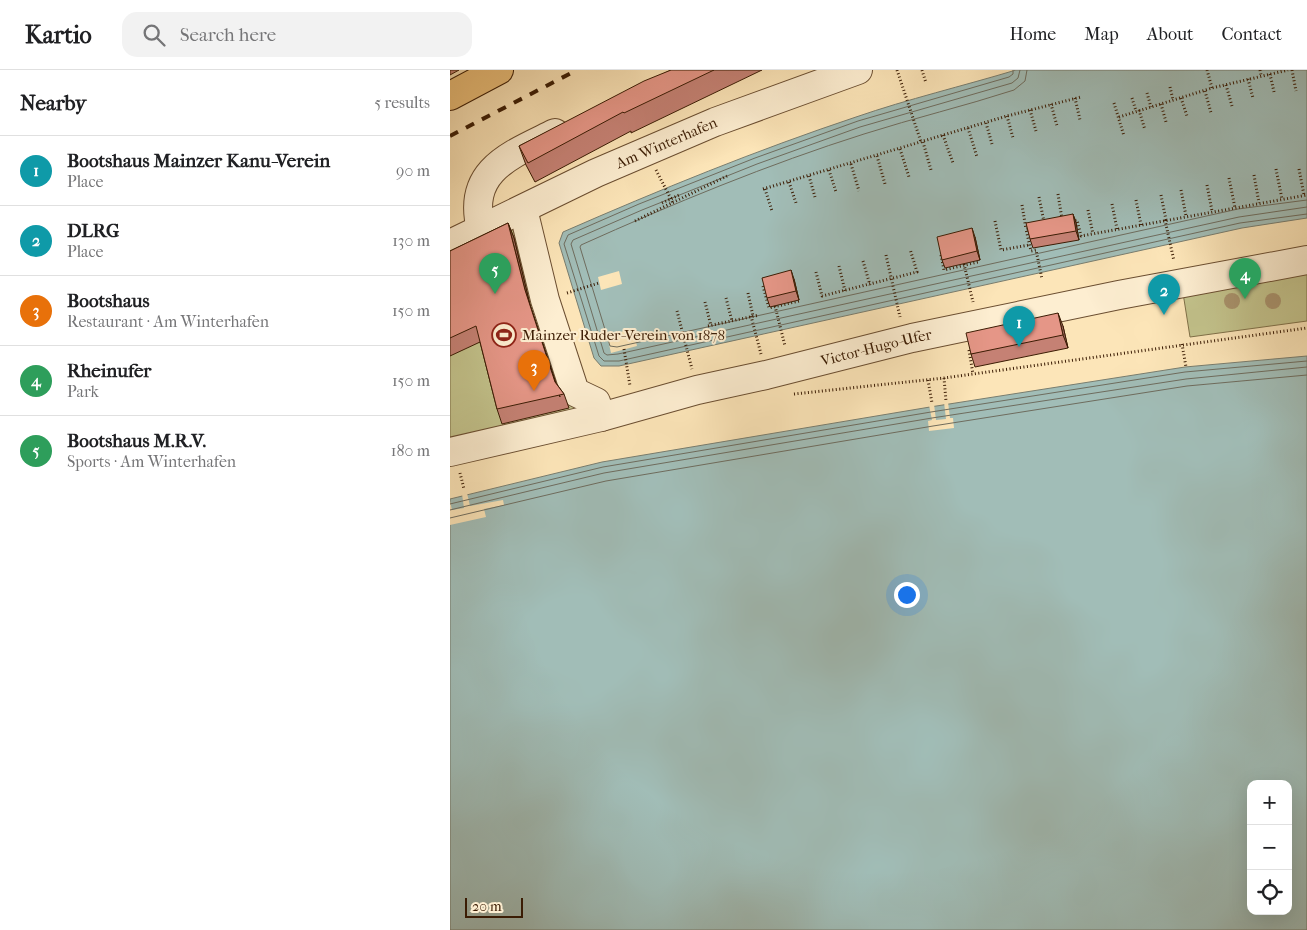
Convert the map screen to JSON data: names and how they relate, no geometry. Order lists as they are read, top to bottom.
{
  "streets": {
    "street": ["Am Winterhafen", "Victor-Hugo-Ufer"]
  },
  "places": {
    "sports": ["Mainzer Ruder-Verein von 1878"]
  },
  "scale_bar": "20 m",
  "page": {
    "header": "Kartio",
    "search": "Search here",
    "nav": [
      "Home",
      "Map",
      "About",
      "Contact"
    ],
    "heading": ["Nearby", "5 results"],
    "list": [
      {
        "mark": "1",
        "name": "Bootshaus Mainzer Kanu-Verein",
        "note": "Place",
        "value": "90 m"
      },
      {
        "mark": "2",
        "name": "DLRG",
        "note": "Place",
        "value": "130 m"
      },
      {
        "mark": "3",
        "name": "Bootshaus",
        "note": "Restaurant · Am Winterhafen",
        "value": "150 m"
      },
      {
        "mark": "4",
        "name": "Rheinufer",
        "note": "Park",
        "value": "150 m"
      },
      {
        "mark": "5",
        "name": "Bootshaus M.R.V.",
        "note": "Sports · Am Winterhafen",
        "value": "180 m"
      }
    ],
    "pins": [
      "5",
      "4",
      "2",
      "1",
      "3"
    ],
    "map_buttons": ["+", "−"],
    "scale": "20 m"
  }
}
